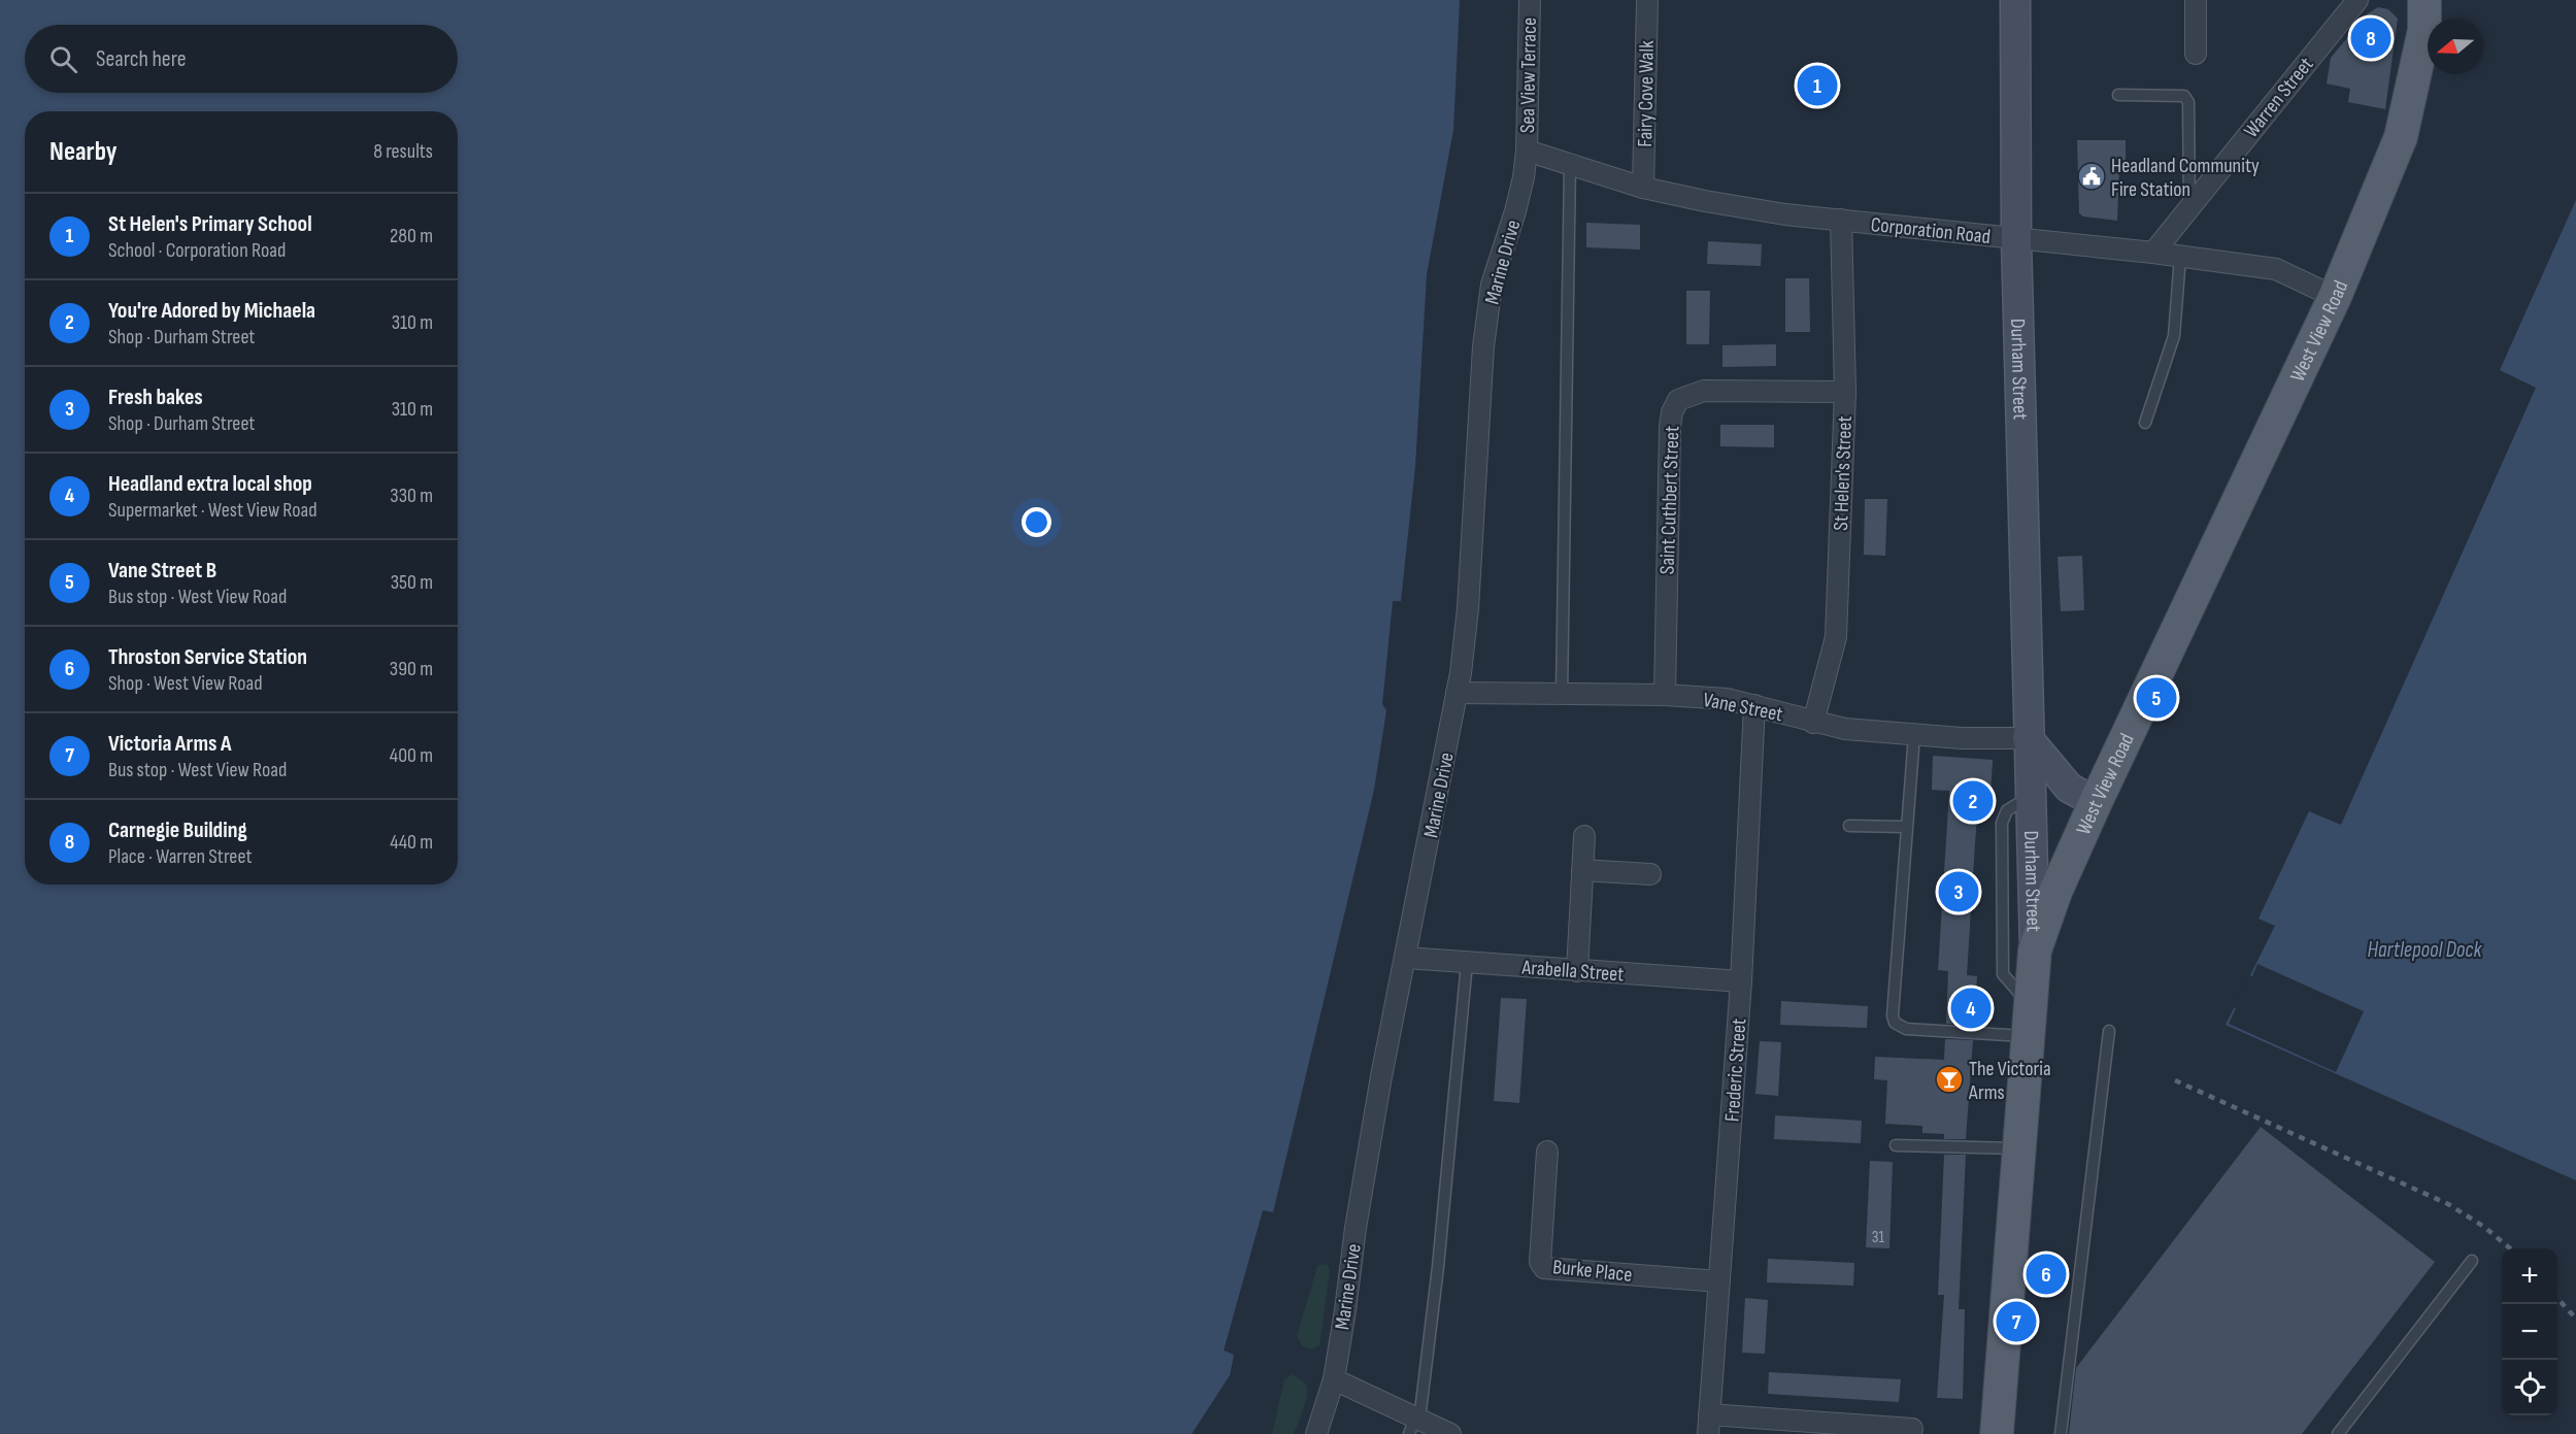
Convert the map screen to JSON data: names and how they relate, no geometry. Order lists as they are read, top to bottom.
{
  "streets": {
    "main road": ["West View Road"],
    "street": [
      "Sea View Terrace",
      "Fairy Cove Walk",
      "Warren Street",
      "Corporation Road",
      "Marine Drive",
      "Durham Street",
      "St Helen's Street",
      "Saint Cuthbert Street",
      "Vane Street",
      "Arabella Street",
      "Frederic Street",
      "Burke Place"
    ]
  },
  "crossings": [
    ["Sea View Terrace", "Corporation Road"],
    ["Sea View Terrace", "Marine Drive"],
    ["Fairy Cove Walk", "Corporation Road"],
    ["Warren Street", "Corporation Road"],
    ["Corporation Road", "Marine Drive"],
    ["Corporation Road", "West View Road"],
    ["Corporation Road", "Durham Street"],
    ["Corporation Road", "St Helen's Street"],
    ["Marine Drive", "Vane Street"],
    ["Marine Drive", "Arabella Street"],
    ["West View Road", "Durham Street"],
    ["Durham Street", "Vane Street"],
    ["St Helen's Street", "Saint Cuthbert Street"],
    ["St Helen's Street", "Vane Street"],
    ["Saint Cuthbert Street", "Vane Street"],
    ["Vane Street", "Frederic Street"],
    ["Arabella Street", "Frederic Street"],
    ["Frederic Street", "Burke Place"]
  ],
  "water": ["Hartlepool Dock"],
  "places": {
    "public building": ["Headland Community Fire Station"],
    "bar": ["The Victoria Arms"]
  },
  "house_numbers": ["31"],
  "north": "left",
  "page": {
    "pins": [
      "8",
      "1",
      "5",
      "2",
      "3",
      "4",
      "6",
      "7"
    ],
    "search": "Search here",
    "heading": ["Nearby", "8 results"],
    "list": [
      {
        "mark": "1",
        "name": "St Helen's Primary School",
        "note": "School · Corporation Road",
        "value": "280 m"
      },
      {
        "mark": "2",
        "name": "You're Adored by Michaela",
        "note": "Shop · Durham Street",
        "value": "310 m"
      },
      {
        "mark": "3",
        "name": "Fresh bakes",
        "note": "Shop · Durham Street",
        "value": "310 m"
      },
      {
        "mark": "4",
        "name": "Headland extra local shop",
        "note": "Supermarket · West View Road",
        "value": "330 m"
      },
      {
        "mark": "5",
        "name": "Vane Street B",
        "note": "Bus stop · West View Road",
        "value": "350 m"
      },
      {
        "mark": "6",
        "name": "Throston Service Station",
        "note": "Shop · West View Road",
        "value": "390 m"
      },
      {
        "mark": "7",
        "name": "Victoria Arms A",
        "note": "Bus stop · West View Road",
        "value": "400 m"
      },
      {
        "mark": "8",
        "name": "Carnegie Building",
        "note": "Place · Warren Street",
        "value": "440 m"
      }
    ],
    "map_buttons": ["+", "−"]
  }
}
